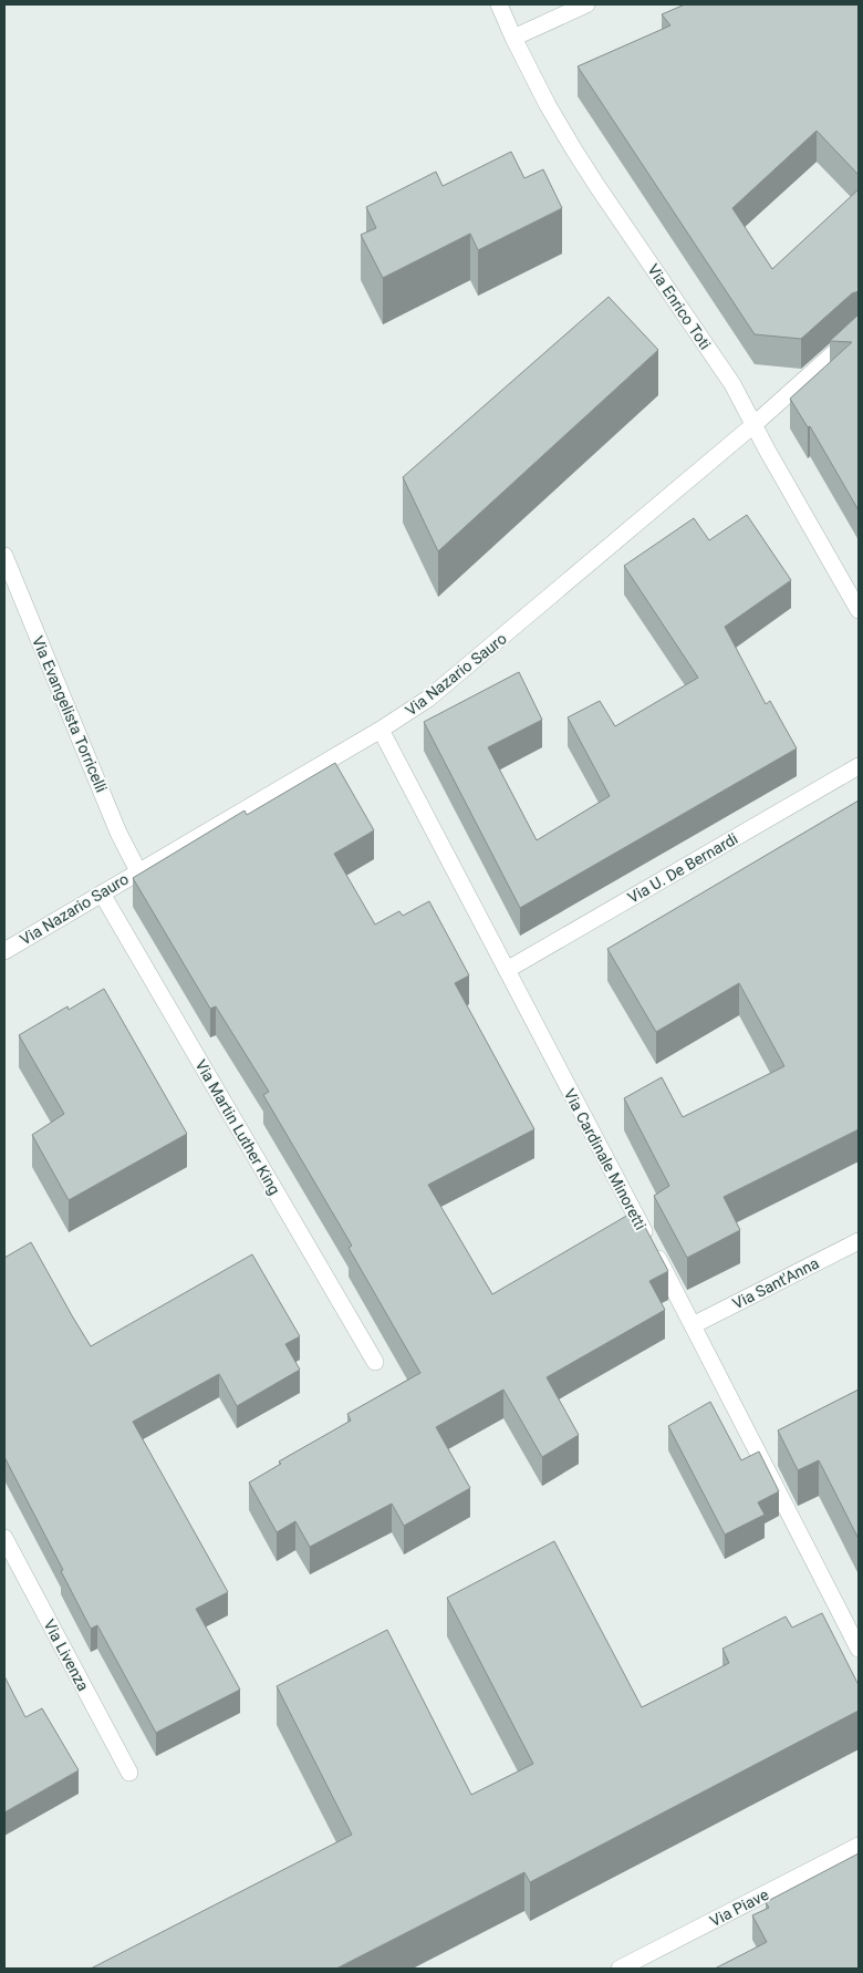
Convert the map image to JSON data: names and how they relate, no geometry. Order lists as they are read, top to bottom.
{
  "streets": {
    "street": [
      "Via Enrico Toti",
      "Via Nazario Sauro",
      "Via Evangelista Torricelli",
      "Via U. De Bernardi",
      "Via Martin Luther King",
      "Via Cardinale Minoretti",
      "Via Sant'Anna",
      "Via Livenza",
      "Via Piave"
    ]
  },
  "crossings": [
    ["Via Enrico Toti", "Via Nazario Sauro"],
    ["Via Nazario Sauro", "Via Evangelista Torricelli"],
    ["Via Nazario Sauro", "Via Martin Luther King"],
    ["Via Nazario Sauro", "Via Cardinale Minoretti"],
    ["Via U. De Bernardi", "Via Cardinale Minoretti"],
    ["Via Cardinale Minoretti", "Via Sant'Anna"]
  ]
}
